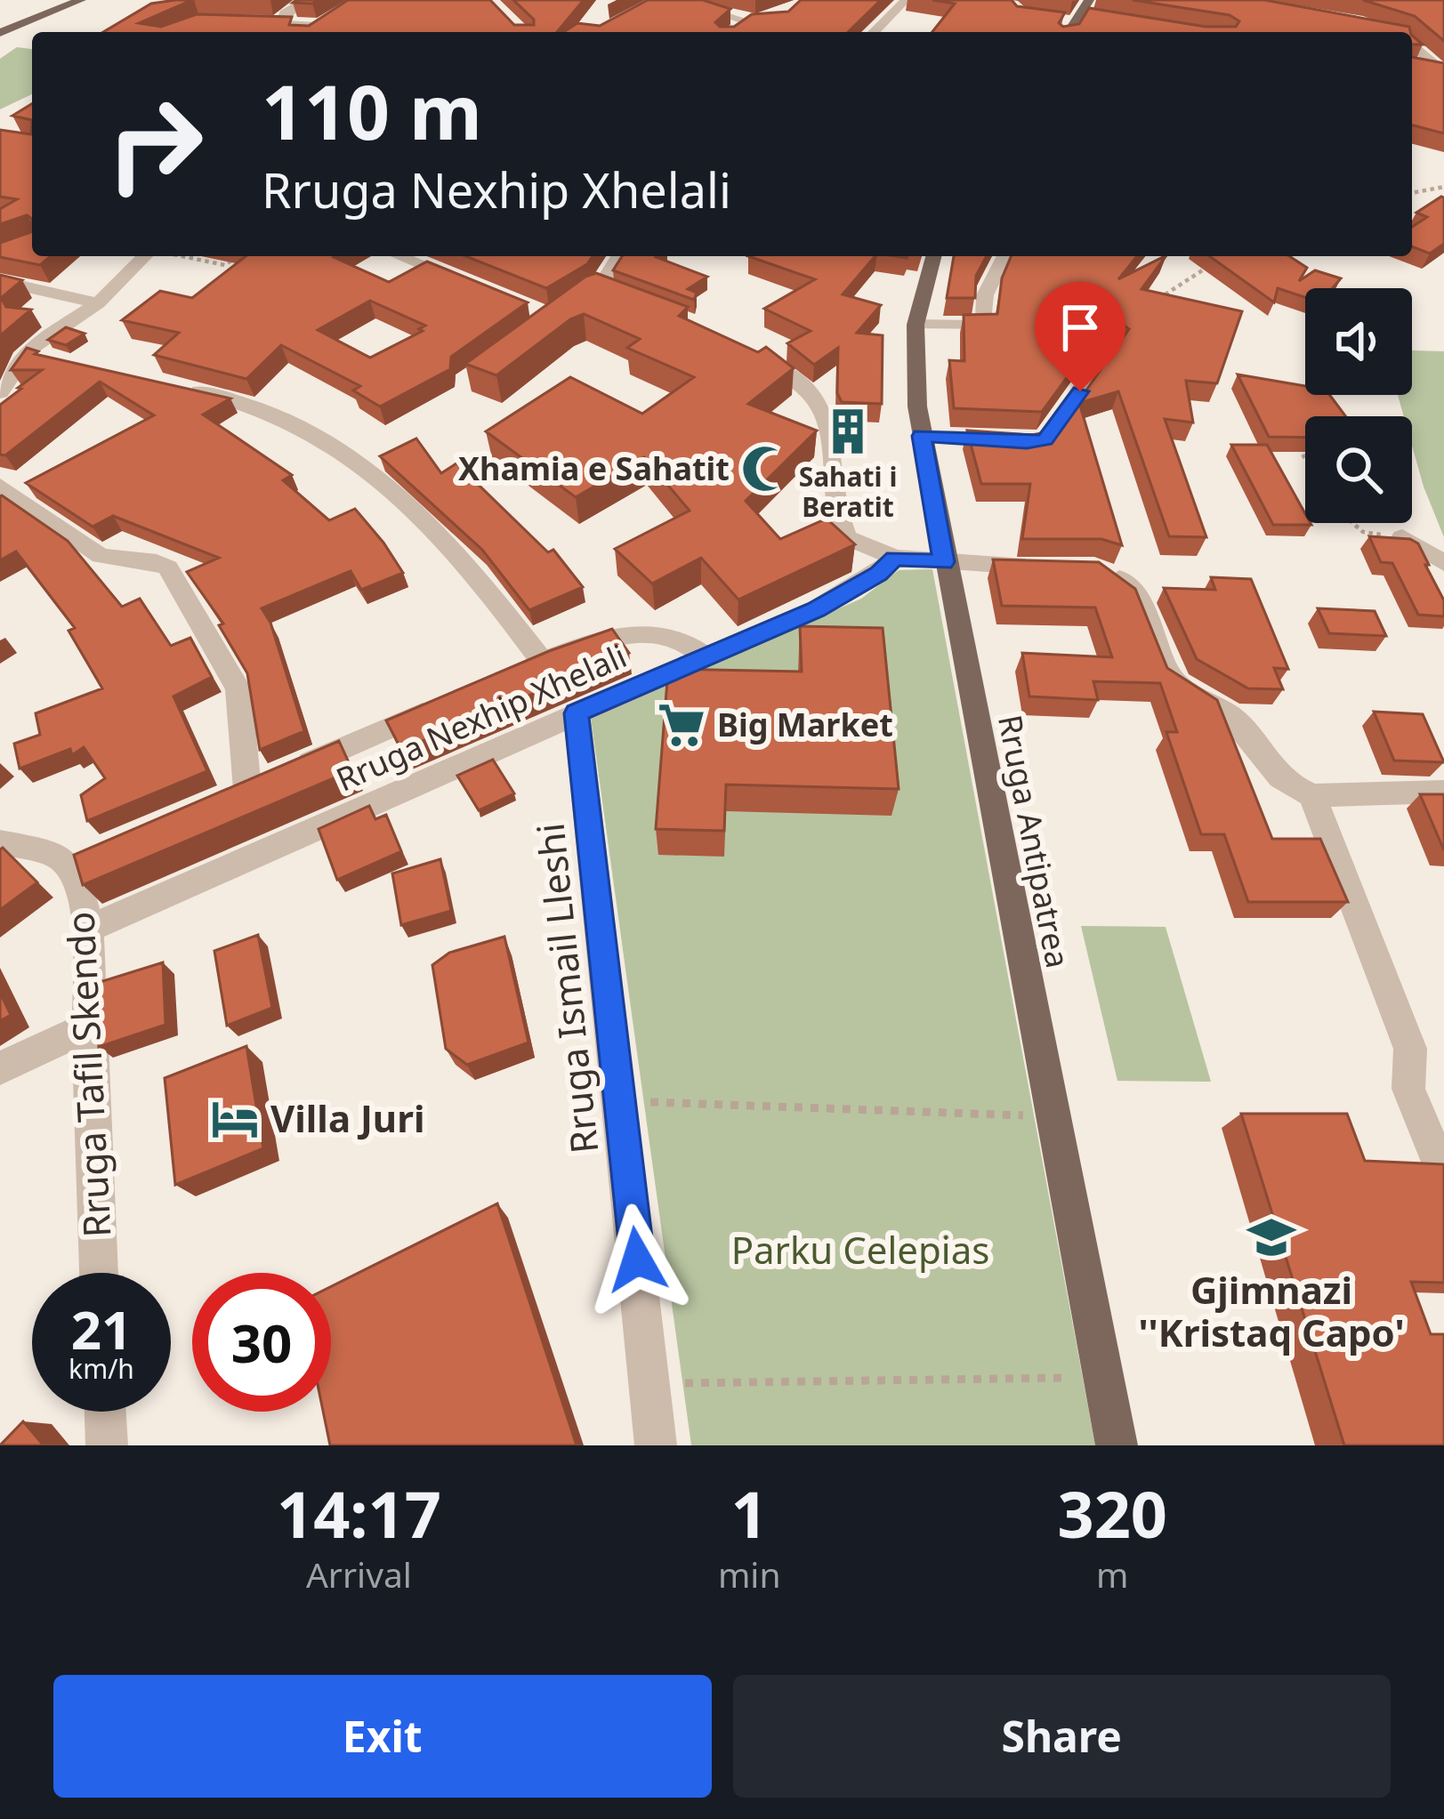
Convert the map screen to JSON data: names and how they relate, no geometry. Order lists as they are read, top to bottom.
{
  "streets": {
    "main road": ["Rruga Antipatrea"],
    "street": ["Rruga Nexhip Xhelali", "Rruga Ismail Lleshi", "Rruga Tafil Skendo"]
  },
  "crossings": [
    ["Rruga Nexhip Xhelali", "Rruga Ismail Lleshi"],
    ["Rruga Nexhip Xhelali", "Rruga Tafil Skendo"]
  ],
  "parks": ["Parku Celepias"],
  "places": {
    "building": ["Sahati i Beratit"],
    "mosque": ["Xhamia e Sahatit"],
    "supermarket": ["Big Market"],
    "hotel": ["Villa Juri"],
    "school or university": ["Gjimnazi ''Kristaq Capo'"]
  },
  "page": {
    "turn": ["110 m", "Rruga Nexhip Xhelali"],
    "speed": "21 km/h",
    "limit": "30",
    "eta": [
      "14:17",
      "Arrival",
      "1",
      "min",
      "320",
      "m"
    ],
    "buttons": ["Exit", "Share"]
  }
}
